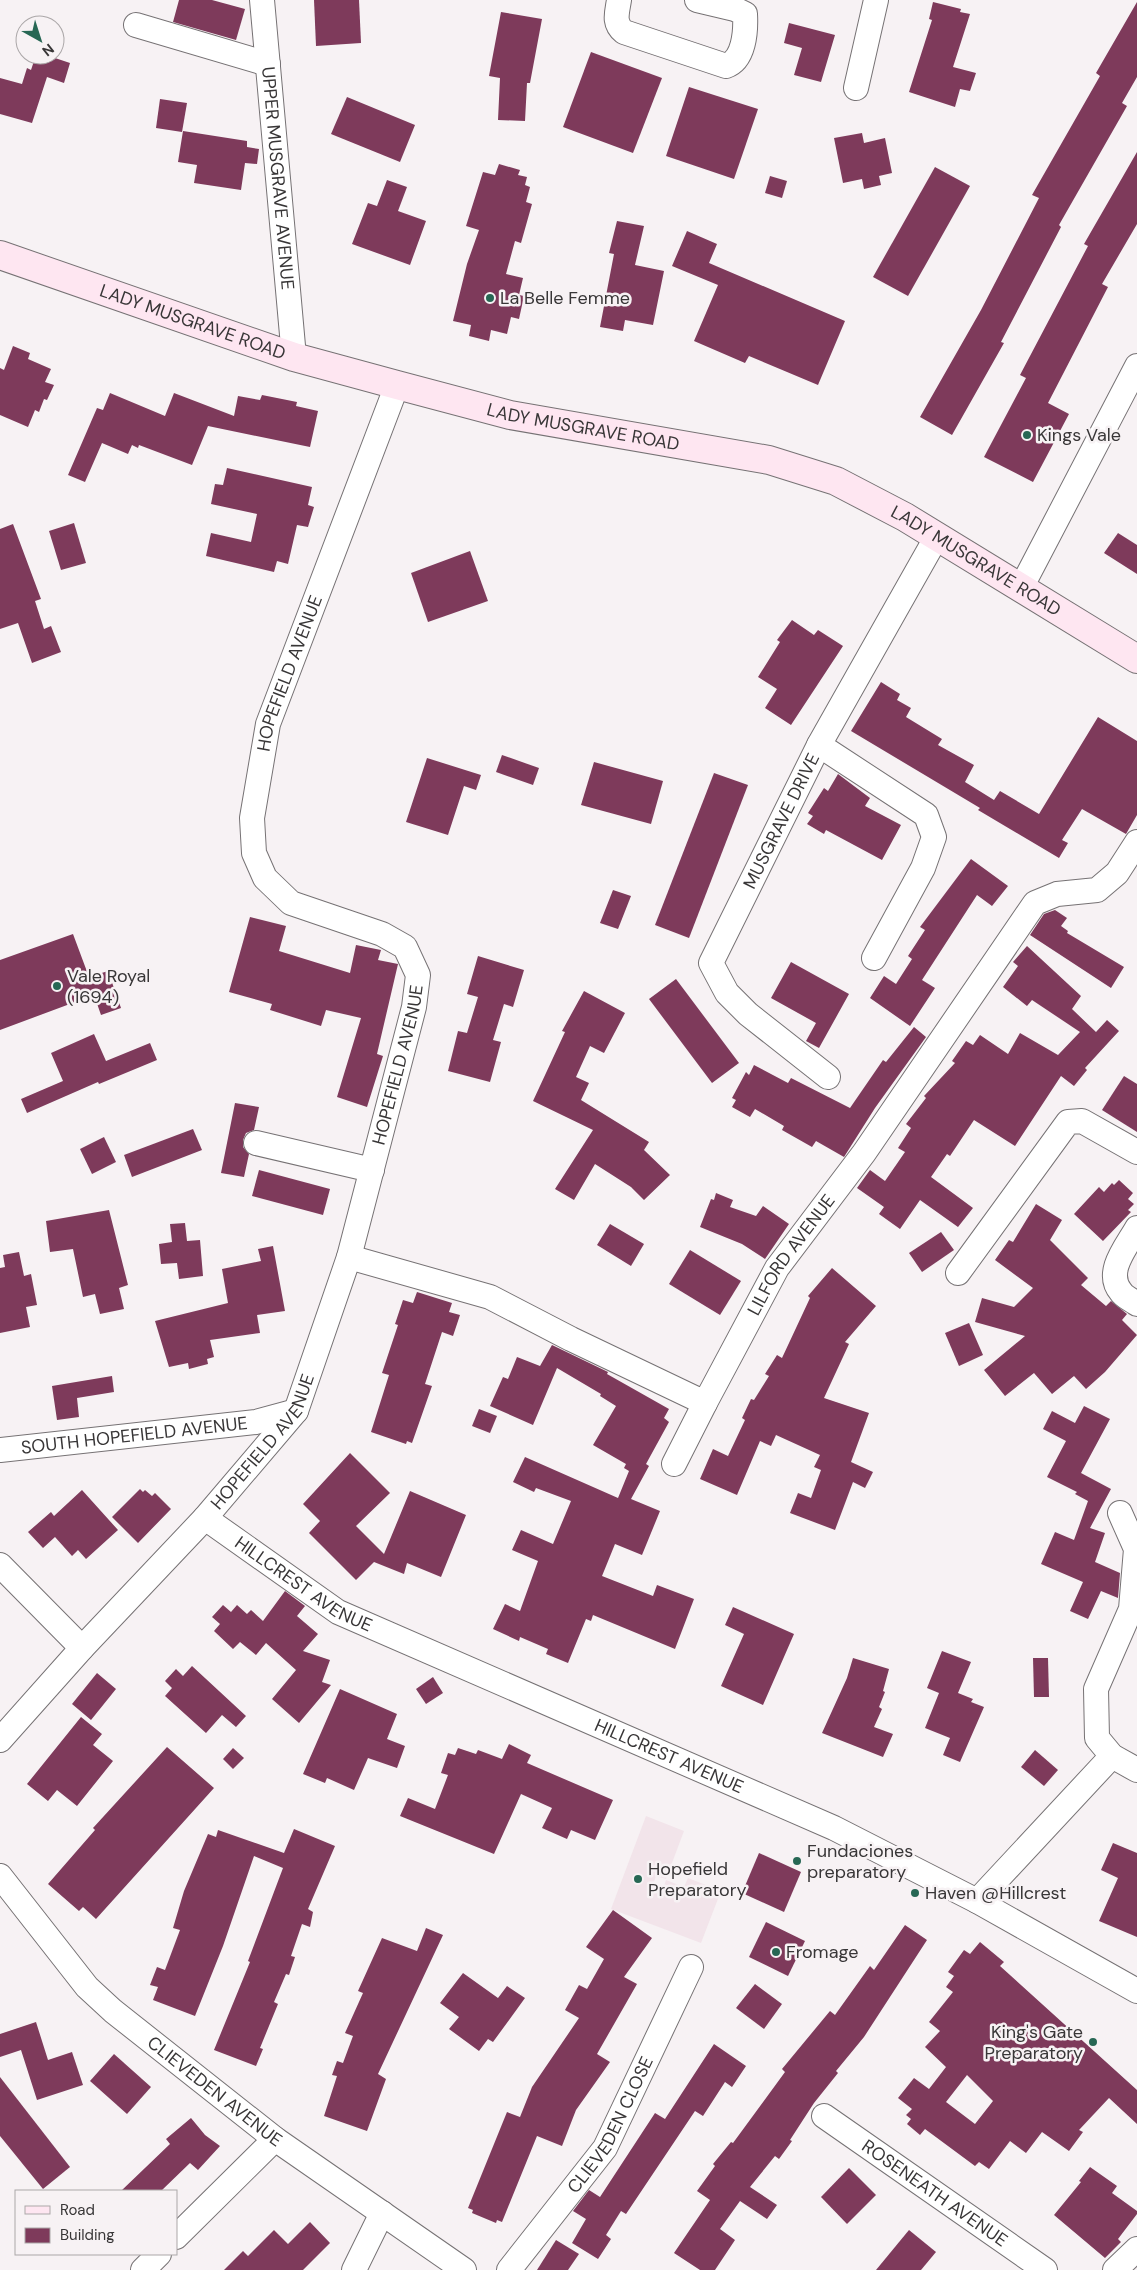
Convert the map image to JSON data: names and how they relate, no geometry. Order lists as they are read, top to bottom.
{
  "streets": {
    "main road": ["LADY MUSGRAVE ROAD"],
    "street": [
      "UPPER MUSGRAVE AVENUE",
      "HOPEFIELD AVENUE",
      "MUSGRAVE DRIVE",
      "LILFORD AVENUE",
      "SOUTH HOPEFIELD AVENUE",
      "HILLCREST AVENUE",
      "CLIEVEDEN AVENUE",
      "CLIEVEDEN CLOSE",
      "ROSENEATH AVENUE"
    ]
  },
  "crossings": [
    ["UPPER MUSGRAVE AVENUE", "LADY MUSGRAVE ROAD"],
    ["LADY MUSGRAVE ROAD", "HOPEFIELD AVENUE"],
    ["LADY MUSGRAVE ROAD", "MUSGRAVE DRIVE"],
    ["HOPEFIELD AVENUE", "SOUTH HOPEFIELD AVENUE"],
    ["HOPEFIELD AVENUE", "HILLCREST AVENUE"]
  ],
  "places": [
    "La Belle Femme",
    "Kings Vale",
    "Vale Royal (1694)",
    "Fundaciones preparatory",
    "Hopefield Preparatory",
    "Haven @Hillcrest",
    "Fromage",
    "King's Gate Preparatory"
  ],
  "legend": ["Road", "Building"],
  "north": "bottom right"
}
